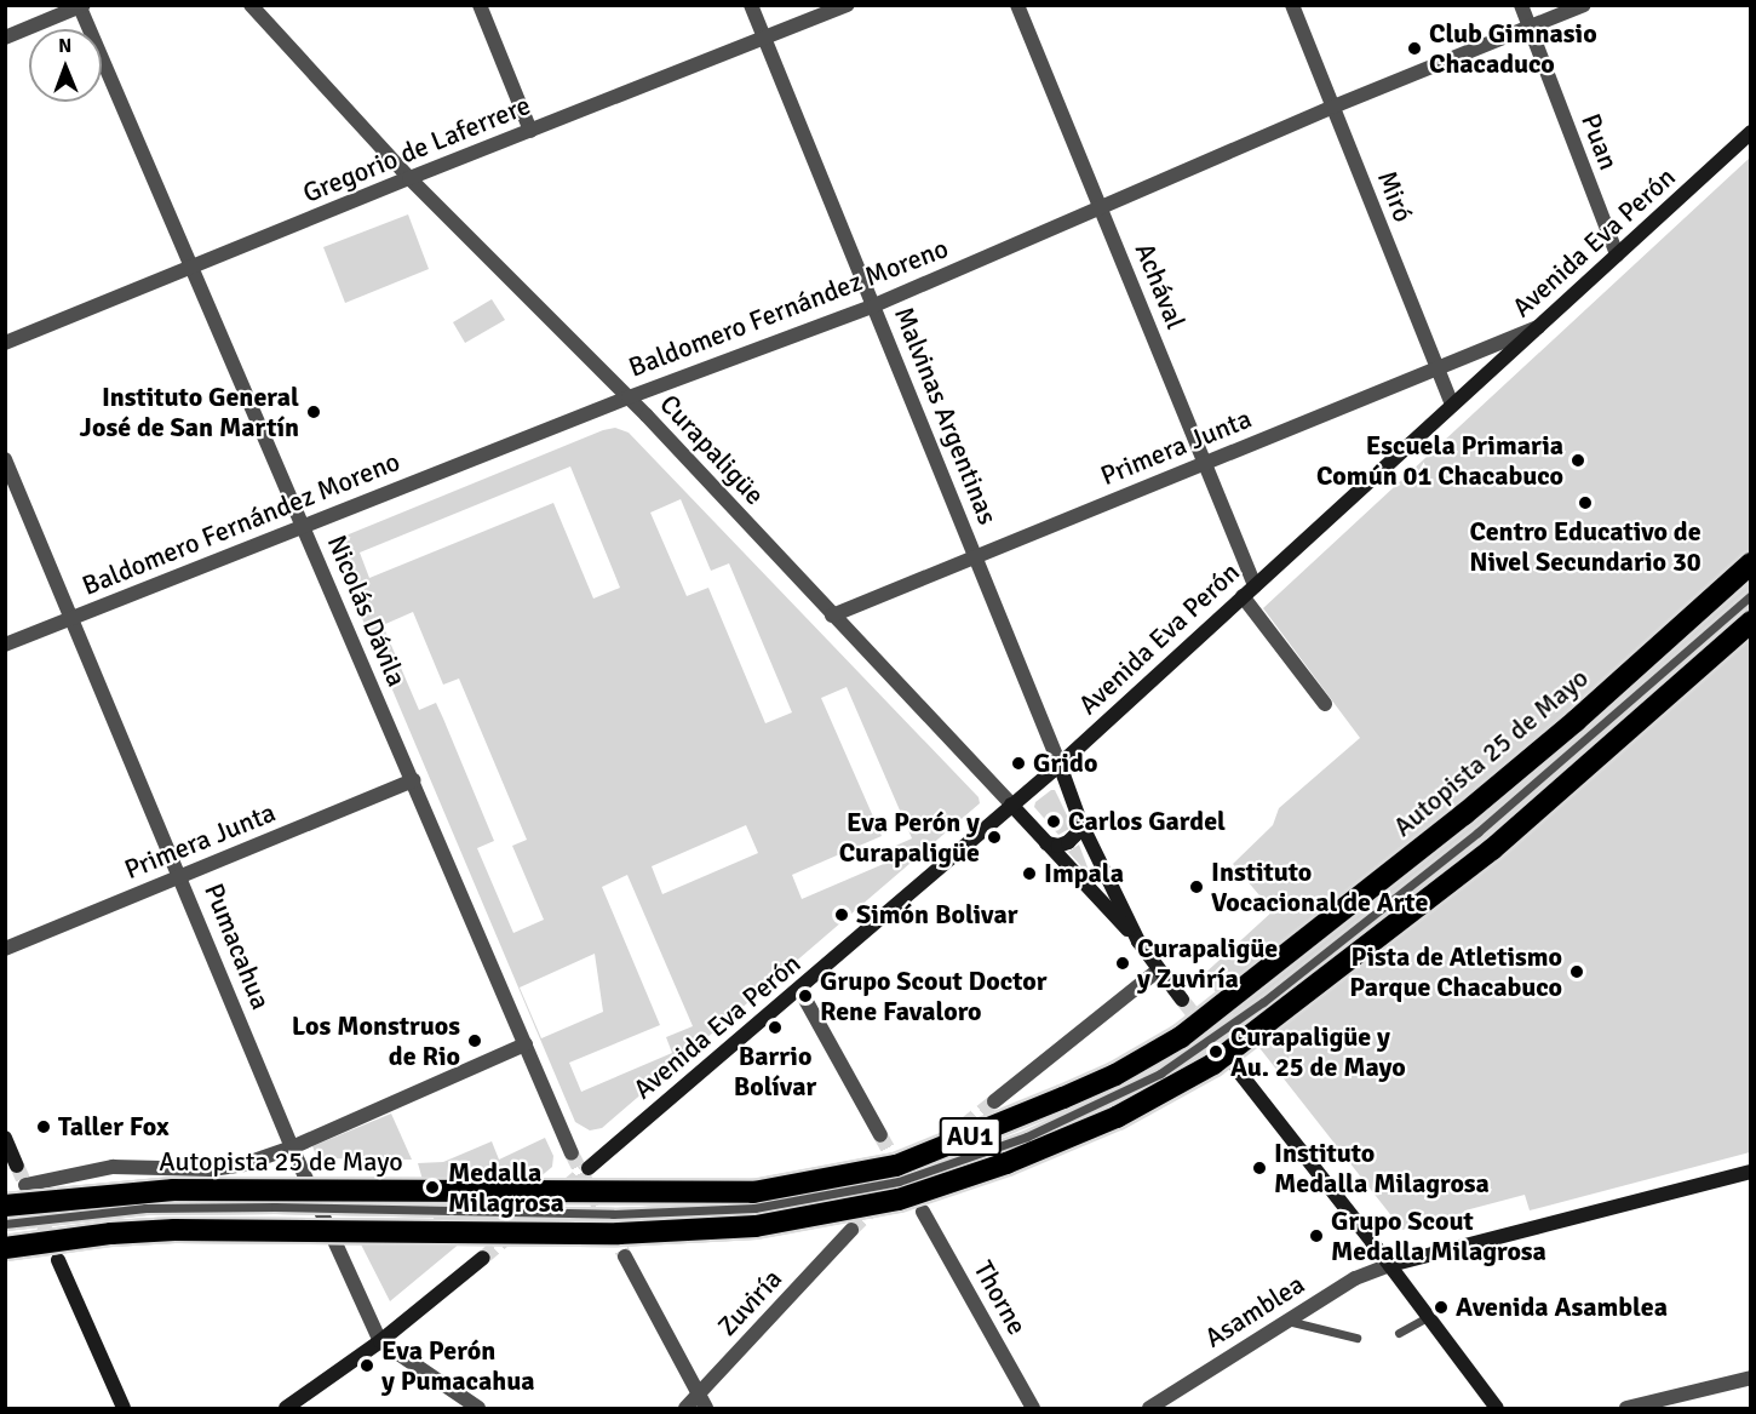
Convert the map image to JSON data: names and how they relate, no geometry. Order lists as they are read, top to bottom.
{
  "streets": {
    "highway": ["Autopista 25 de Mayo", "AU1"],
    "main road": ["Avenida Eva Perón"],
    "street": [
      "Puan",
      "Gregorio de Laferrere",
      "Miró",
      "Achával",
      "Baldomero Fernández Moreno",
      "Malvinas Argentinas",
      "Primera Junta",
      "Curapaligüe",
      "Nicolás Dávila",
      "Pumacahua",
      "Thorne",
      "Zuviría",
      "Asamblea"
    ]
  },
  "crossings": [
    ["Puan", "Avenida Eva Perón"],
    ["Puan", "Baldomero Fernández Moreno"],
    ["Gregorio de Laferrere", "Malvinas Argentinas"],
    ["Gregorio de Laferrere", "Curapaligüe"],
    ["Gregorio de Laferrere", "Nicolás Dávila"],
    ["Miró", "Avenida Eva Perón"],
    ["Miró", "Baldomero Fernández Moreno"],
    ["Miró", "Primera Junta"],
    ["Avenida Eva Perón", "Achával"],
    ["Avenida Eva Perón", "Malvinas Argentinas"],
    ["Avenida Eva Perón", "Primera Junta"],
    ["Avenida Eva Perón", "Curapaligüe"],
    ["Achával", "Baldomero Fernández Moreno"],
    ["Achával", "Primera Junta"],
    ["Baldomero Fernández Moreno", "Malvinas Argentinas"],
    ["Baldomero Fernández Moreno", "Curapaligüe"],
    ["Baldomero Fernández Moreno", "Nicolás Dávila"],
    ["Baldomero Fernández Moreno", "Pumacahua"],
    ["Malvinas Argentinas", "Primera Junta"],
    ["Primera Junta", "Curapaligüe"],
    ["Primera Junta", "Nicolás Dávila"],
    ["Primera Junta", "Pumacahua"]
  ],
  "places": [
    "Club Gimnasio Chacaduco",
    "Instituto General José de San Martín",
    "Escuela Primaria Común 01 Chacabuco",
    "Centro Educativo de Nivel Secundario 30",
    "Grido",
    "Carlos Gardel",
    "Eva Perón y Curapaligüe",
    "Impala",
    "Instituto Vocacional de Arte",
    "Simón Bolivar",
    "Curapaligüe y Zuviría",
    "Pista de Atletismo Parque Chacabuco",
    "Grupo Scout Doctor Rene Favaloro",
    "Barrio Bolívar",
    "Los Monstruos de Rio",
    "Curapaligüe y Au. 25 de Mayo",
    "Taller Fox",
    "Instituto Medalla Milagrosa",
    "Medalla Milagrosa",
    "Grupo Scout Medalla Milagrosa",
    "Avenida Asamblea",
    "Eva Perón y Pumacahua"
  ],
  "north": "top"
}
